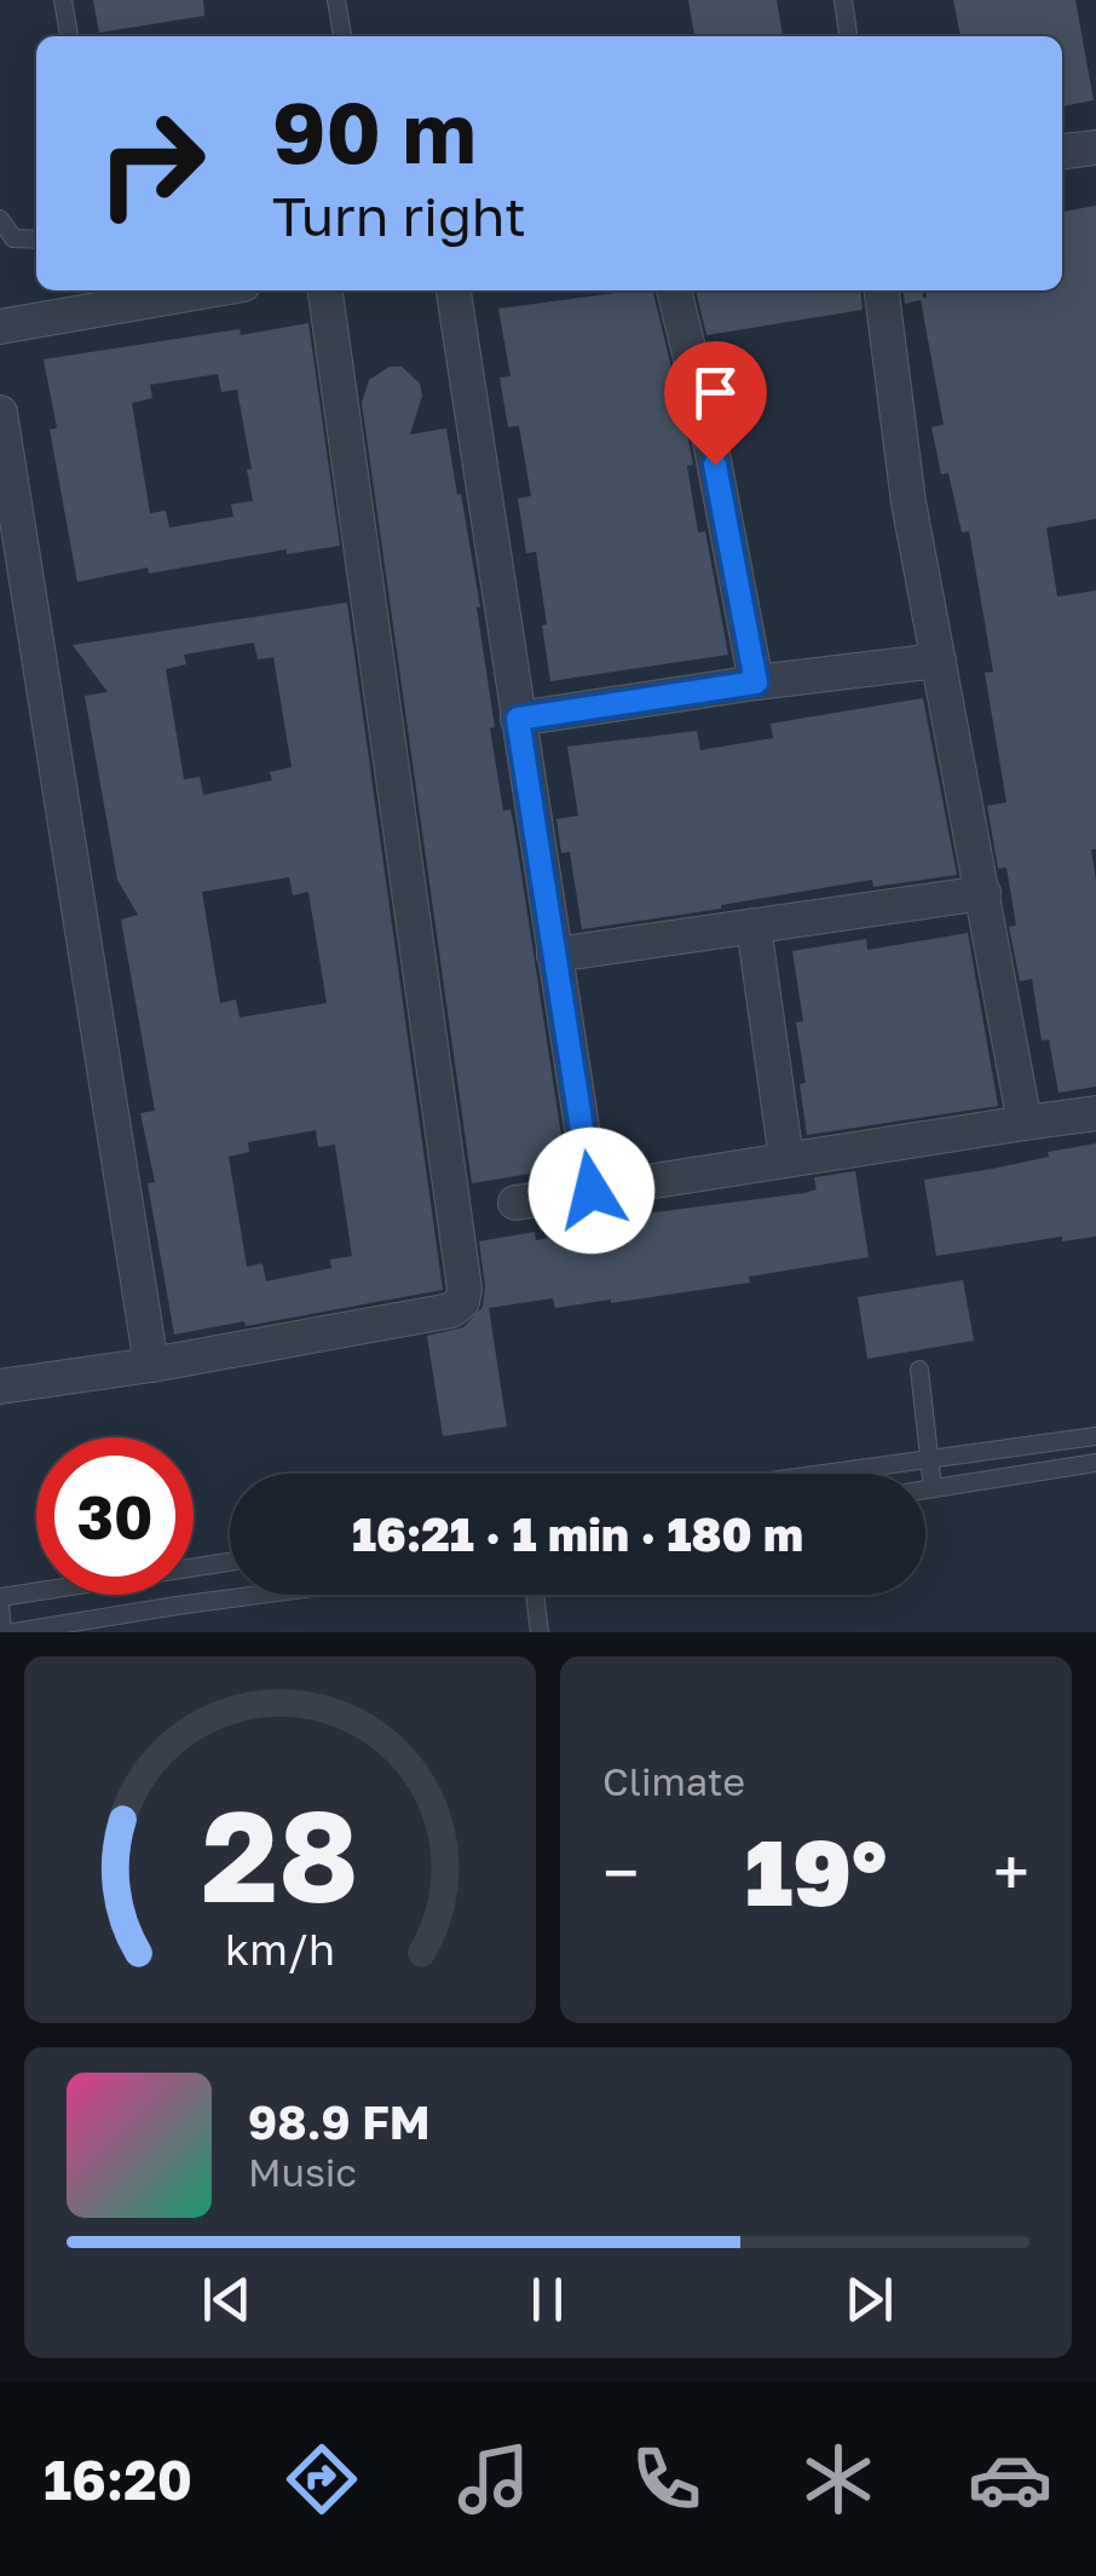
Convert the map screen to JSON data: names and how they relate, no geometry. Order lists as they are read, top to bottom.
{
  "page": {
    "turn": ["90 m", "Turn right"],
    "limit": "30",
    "trip": "16:21 · 1 min · 180 m",
    "tile": "Climate",
    "heat": ["−", "19°", "+"],
    "song": ["98.9 FM", "Music"],
    "tabs": "16:20",
    "gauge": ["28", "km/h"]
  }
}
